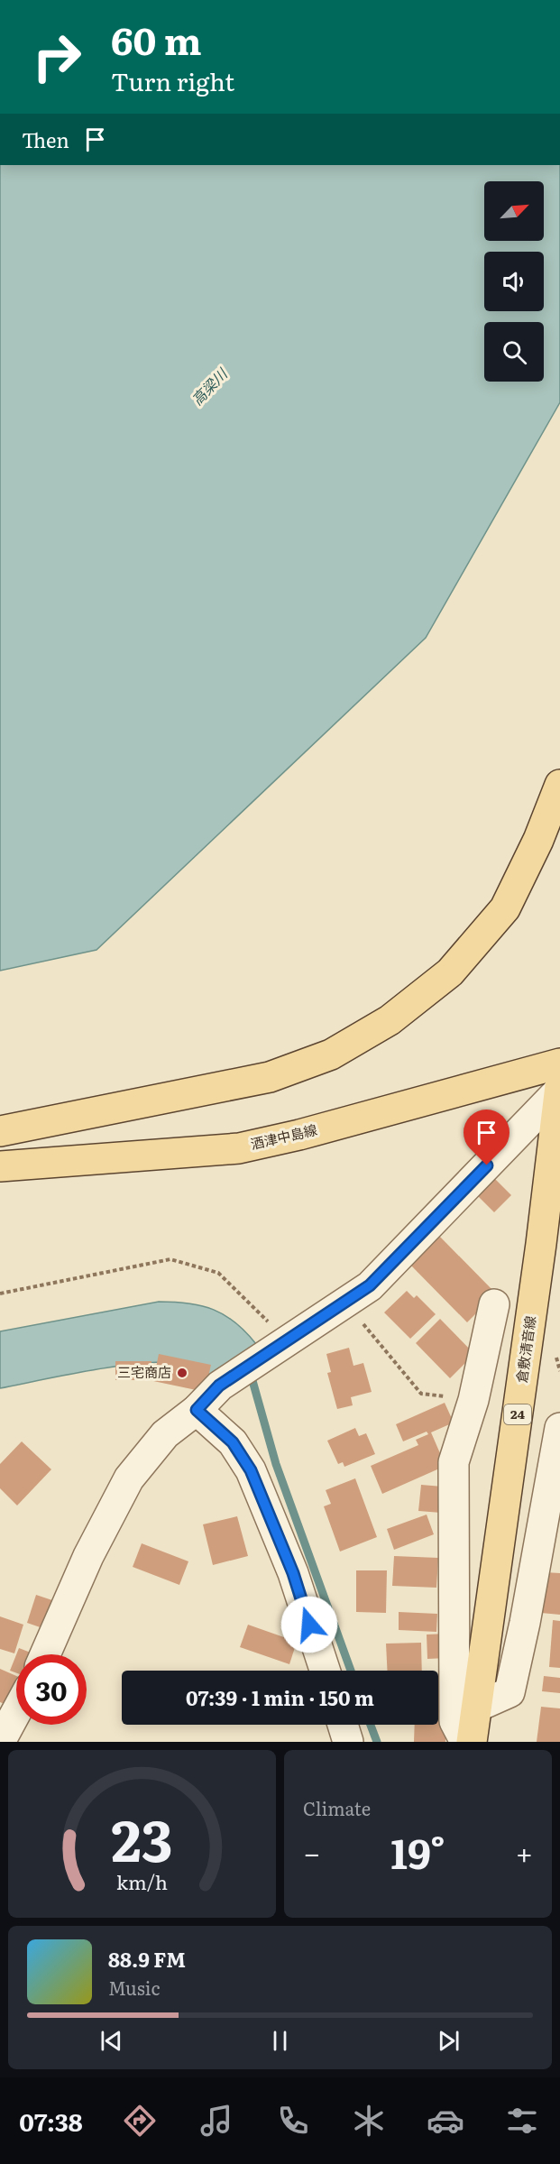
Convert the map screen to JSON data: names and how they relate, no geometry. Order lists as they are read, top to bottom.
{
  "streets": {
    "main road": ["酒津中島線", "倉敷清音線", "24"]
  },
  "water": ["高梁川"],
  "places": ["三宅商店"],
  "north": "top right",
  "page": {
    "turn": ["60 m", "Turn right"],
    "then": "Then",
    "limit": "30",
    "trip": "07:39 · 1 min · 150 m",
    "tile": "Climate",
    "heat": ["−", "19°", "+"],
    "song": ["88.9 FM", "Music"],
    "tabs": "07:38",
    "gauge": ["23", "km/h"]
  }
}
